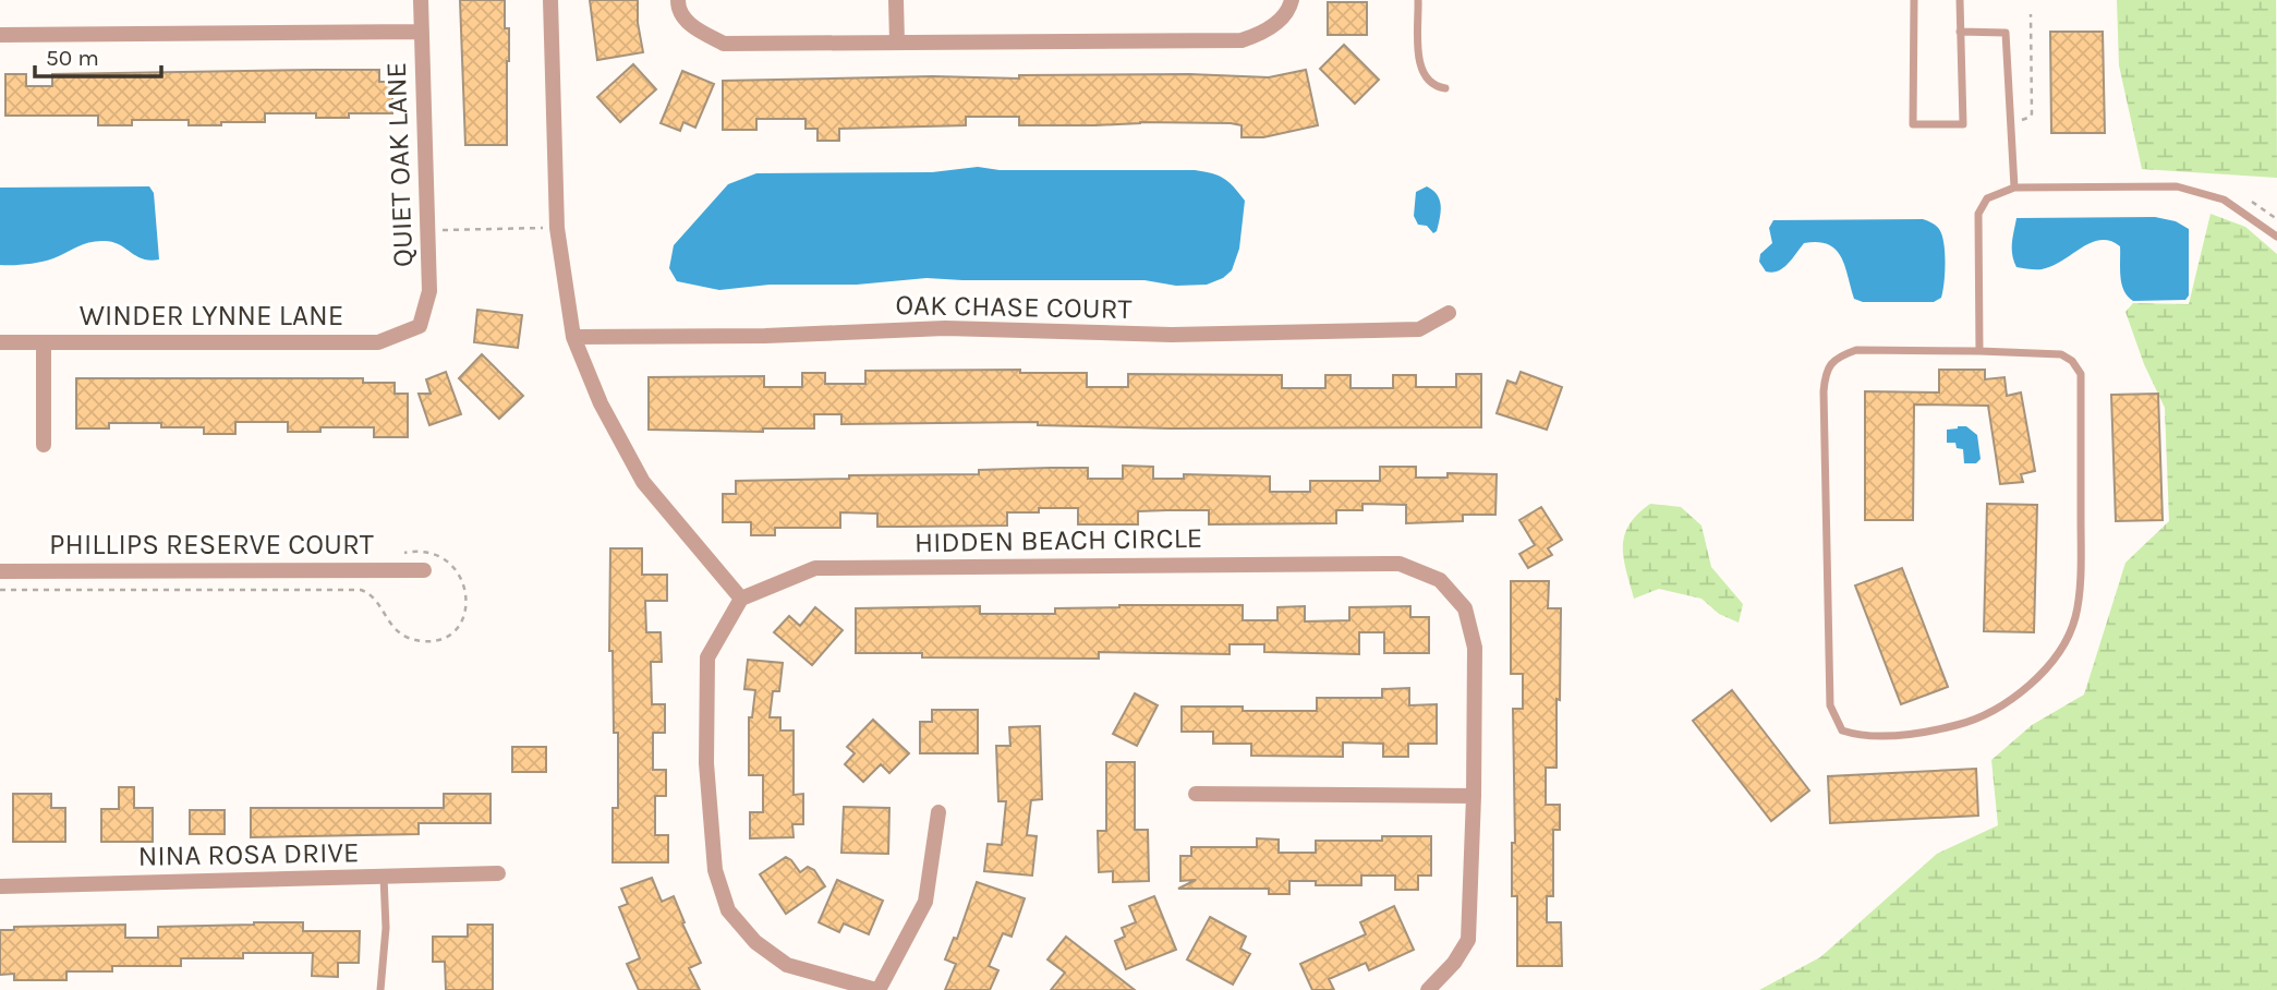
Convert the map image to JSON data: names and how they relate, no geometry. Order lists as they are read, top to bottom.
{
  "streets": {
    "street": [
      "QUIET OAK LANE",
      "OAK CHASE COURT",
      "WINDER LYNNE LANE",
      "HIDDEN BEACH CIRCLE",
      "PHILLIPS RESERVE COURT",
      "NINA ROSA DRIVE"
    ]
  },
  "crossings": [
    ["QUIET OAK LANE", "WINDER LYNNE LANE"]
  ],
  "scale_bar": "50 m"
}
